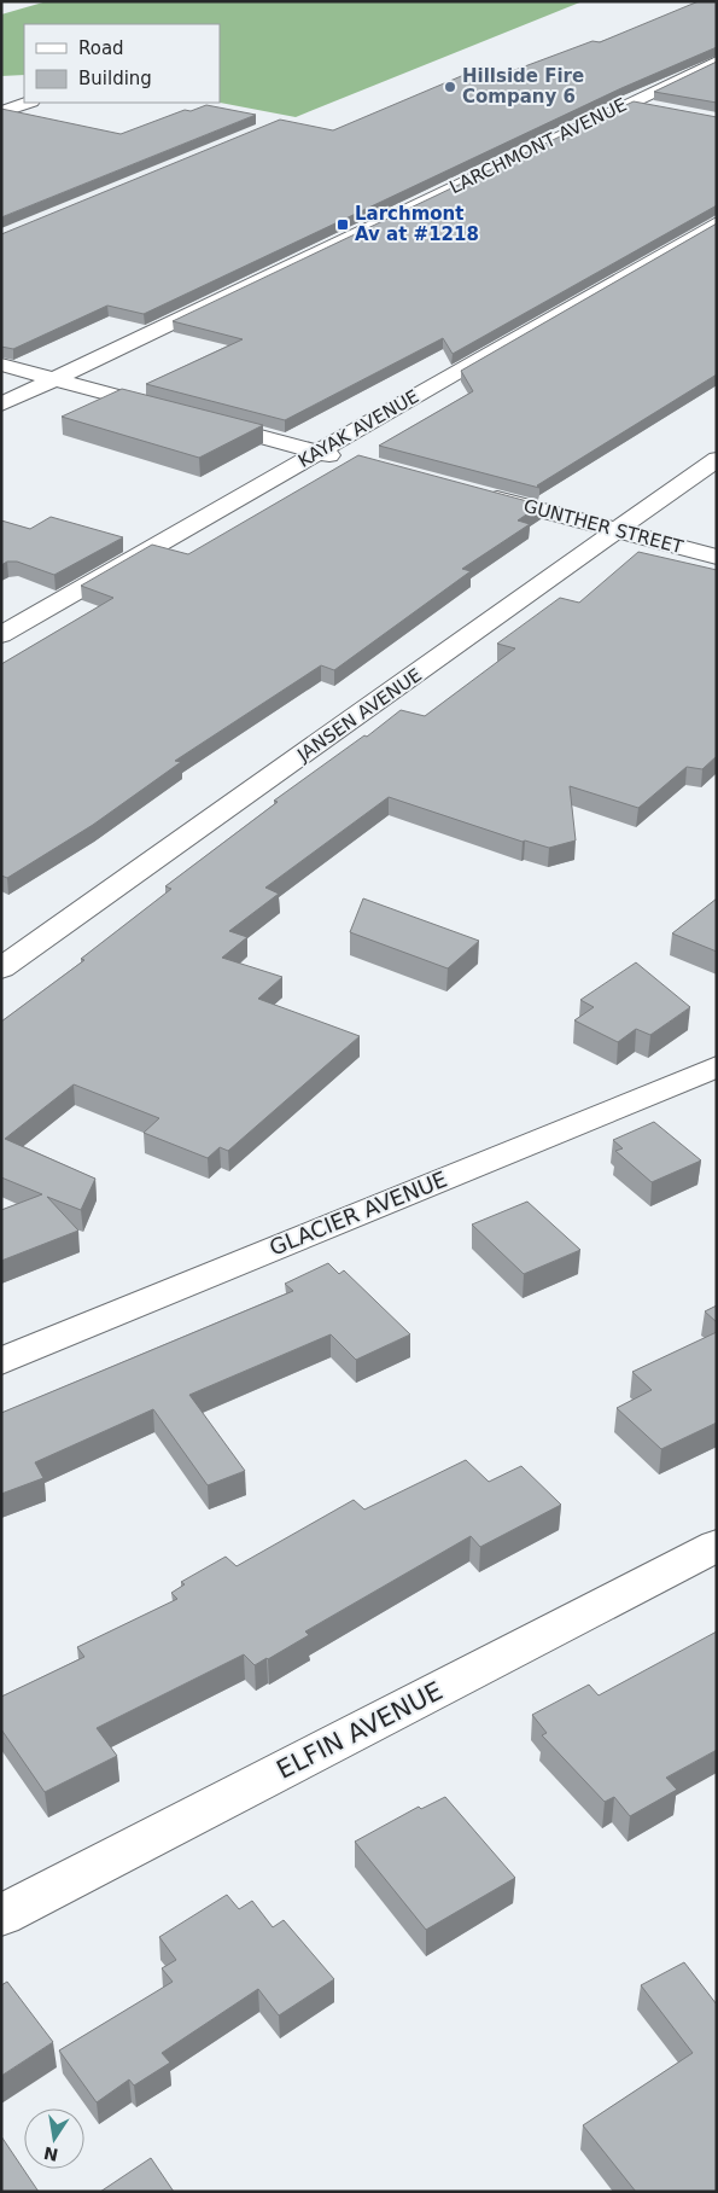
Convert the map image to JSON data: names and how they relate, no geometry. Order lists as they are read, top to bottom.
{
  "streets": {
    "street": [
      "LARCHMONT AVENUE",
      "KAYAK AVENUE",
      "GUNTHER STREET",
      "JANSEN AVENUE",
      "GLACIER AVENUE",
      "ELFIN AVENUE"
    ]
  },
  "crossings": [
    ["GUNTHER STREET", "JANSEN AVENUE"]
  ],
  "places": {
    "other": ["Hillside Fire Company 6"],
    "transit": ["Larchmont Av at #1218"]
  },
  "legend": ["Road", "Building"],
  "north": "bottom"
}
